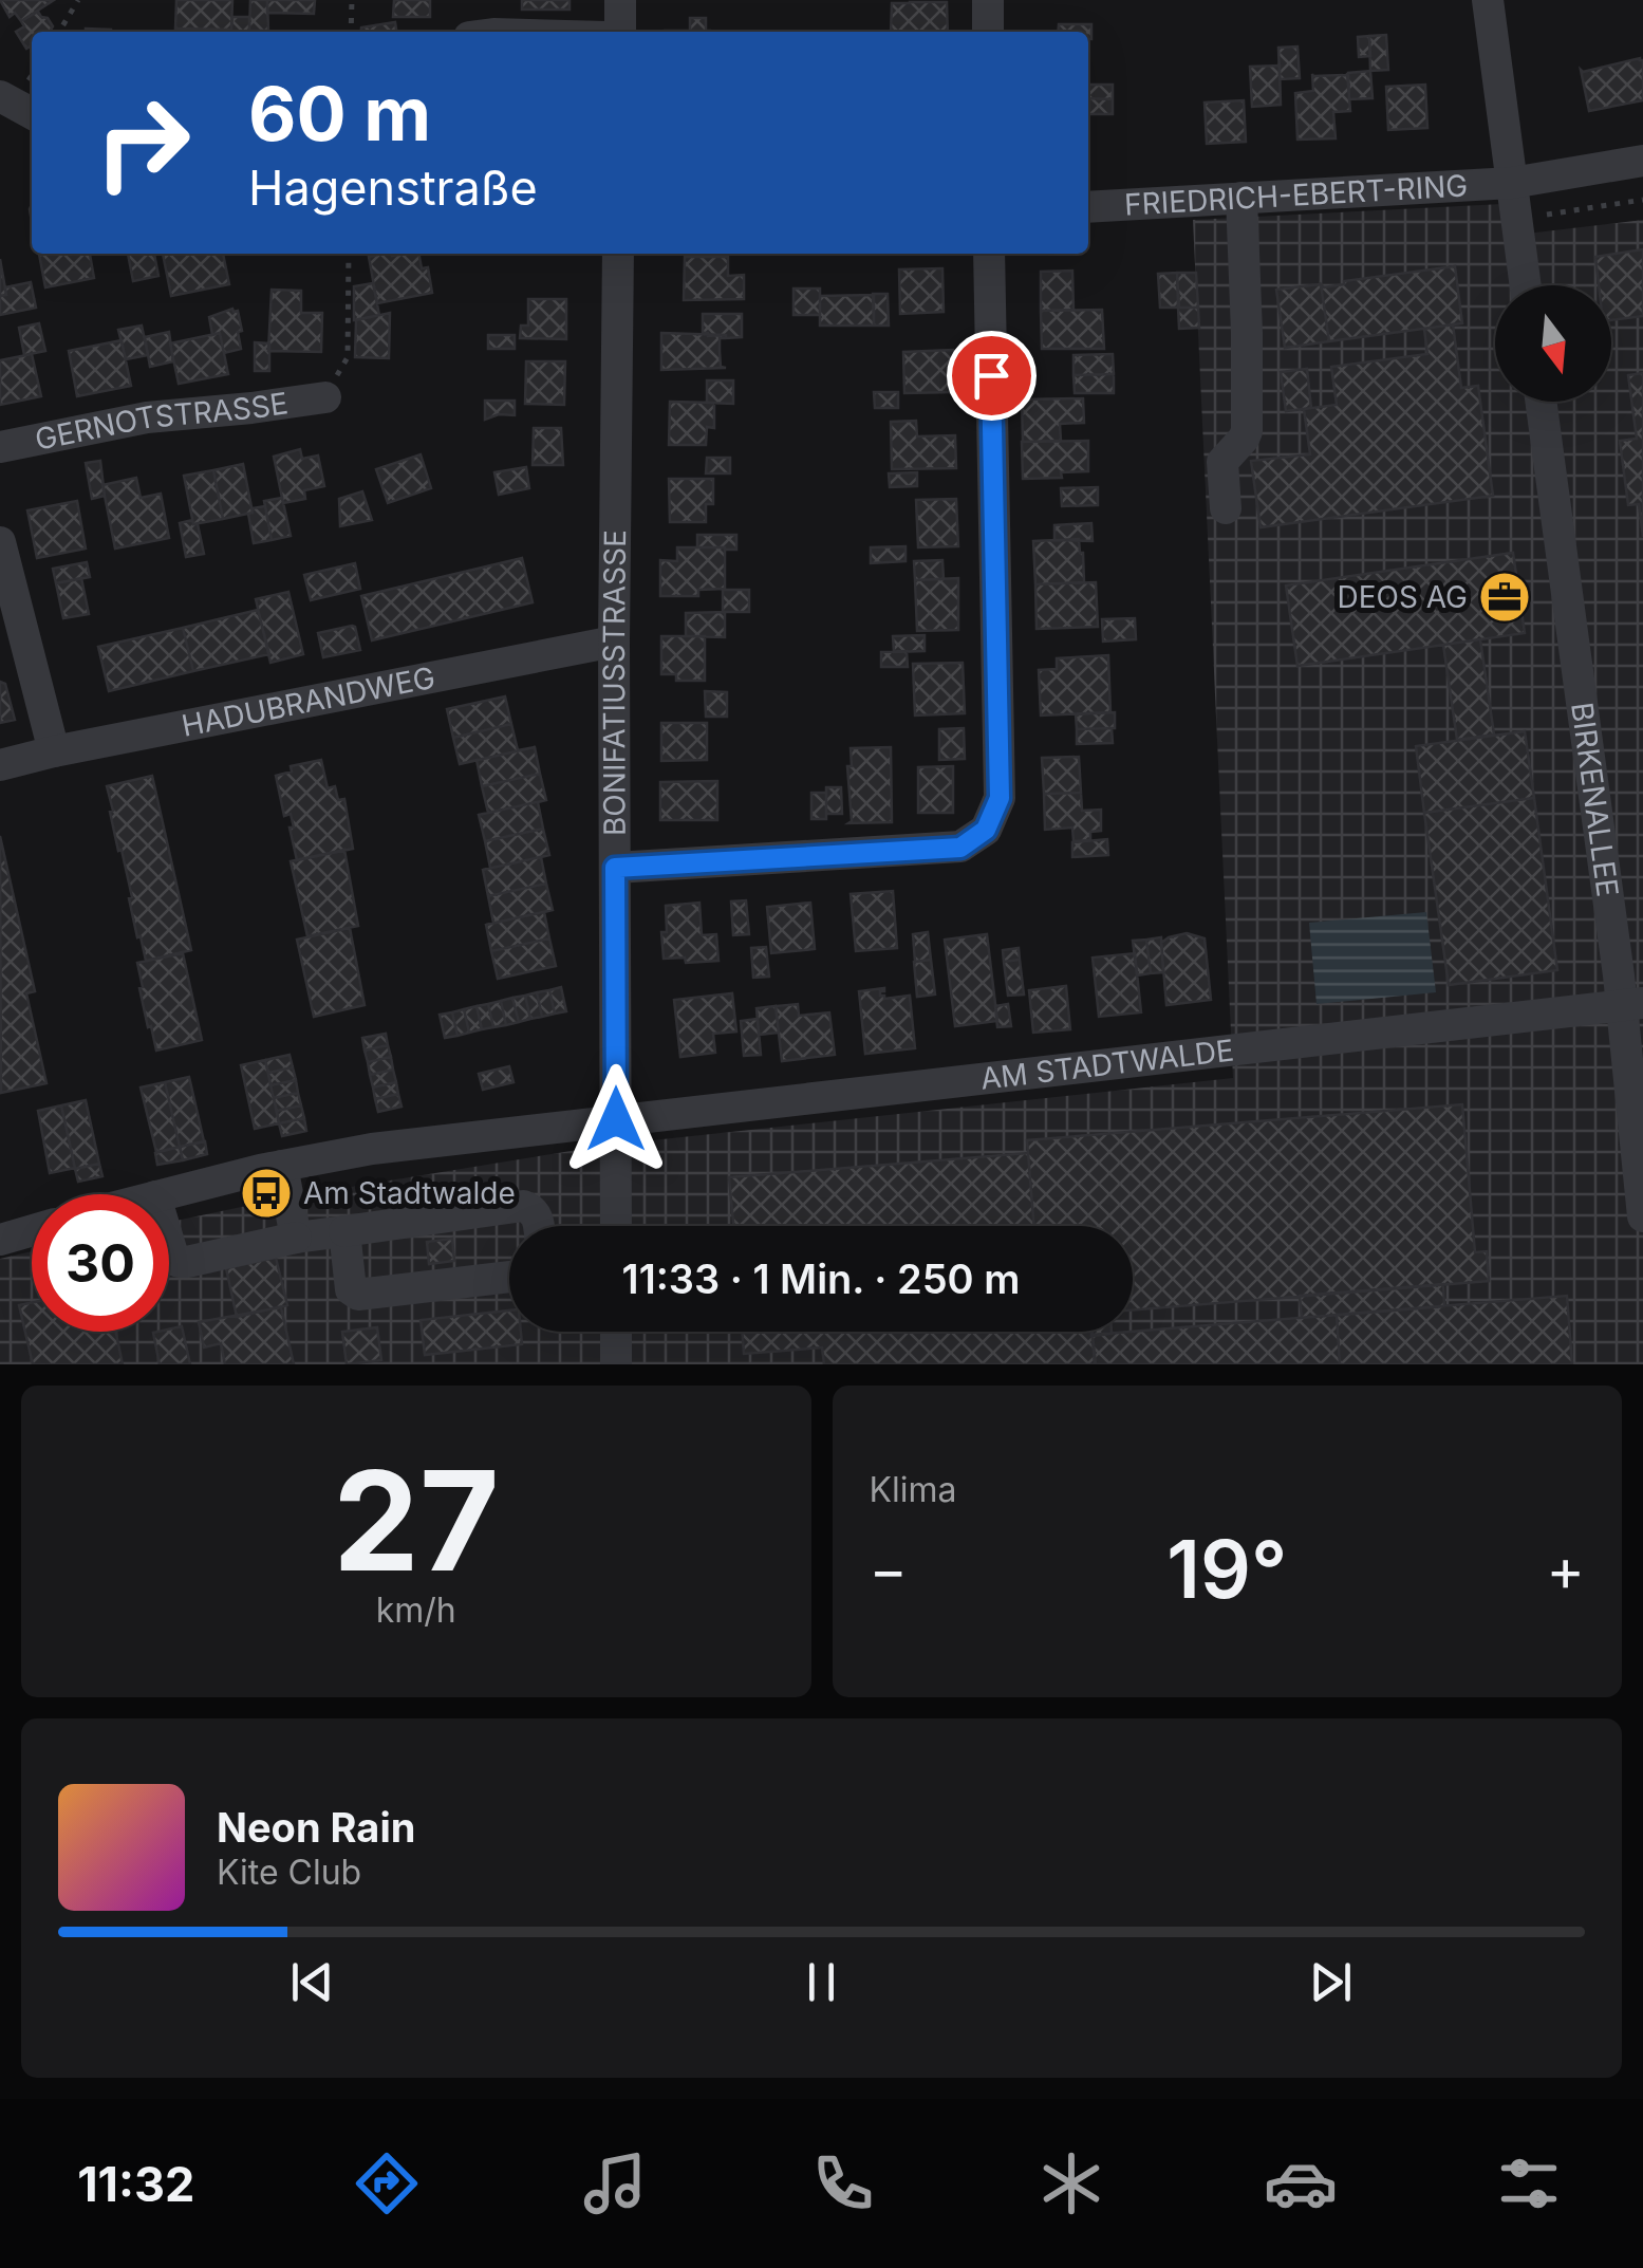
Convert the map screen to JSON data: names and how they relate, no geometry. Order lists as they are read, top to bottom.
{
  "streets": {
    "street": [
      "FRIEDRICH-EBERT-RING",
      "GERNOTSTRASSE",
      "BONIFATIUSSTRASSE",
      "HADUBRANDWEG",
      "BIRKENALLEE",
      "AM STADTWALDE"
    ]
  },
  "crossings": [
    ["BONIFATIUSSTRASSE", "HADUBRANDWEG"],
    ["BONIFATIUSSTRASSE", "AM STADTWALDE"],
    ["BIRKENALLEE", "AM STADTWALDE"]
  ],
  "places": {
    "office": ["DEOS AG"],
    "bus stop": ["Am Stadtwalde"]
  },
  "north": "bottom",
  "page": {
    "turn": ["60 m", "Hagenstraße"],
    "limit": "30",
    "trip": "11:33 · 1 Min. · 250 m",
    "tile": [
      ["27", "km/h"],
      "Klima"
    ],
    "heat": ["−", "19°", "+"],
    "song": ["Neon Rain", "Kite Club"],
    "tabs": "11:32"
  }
}
